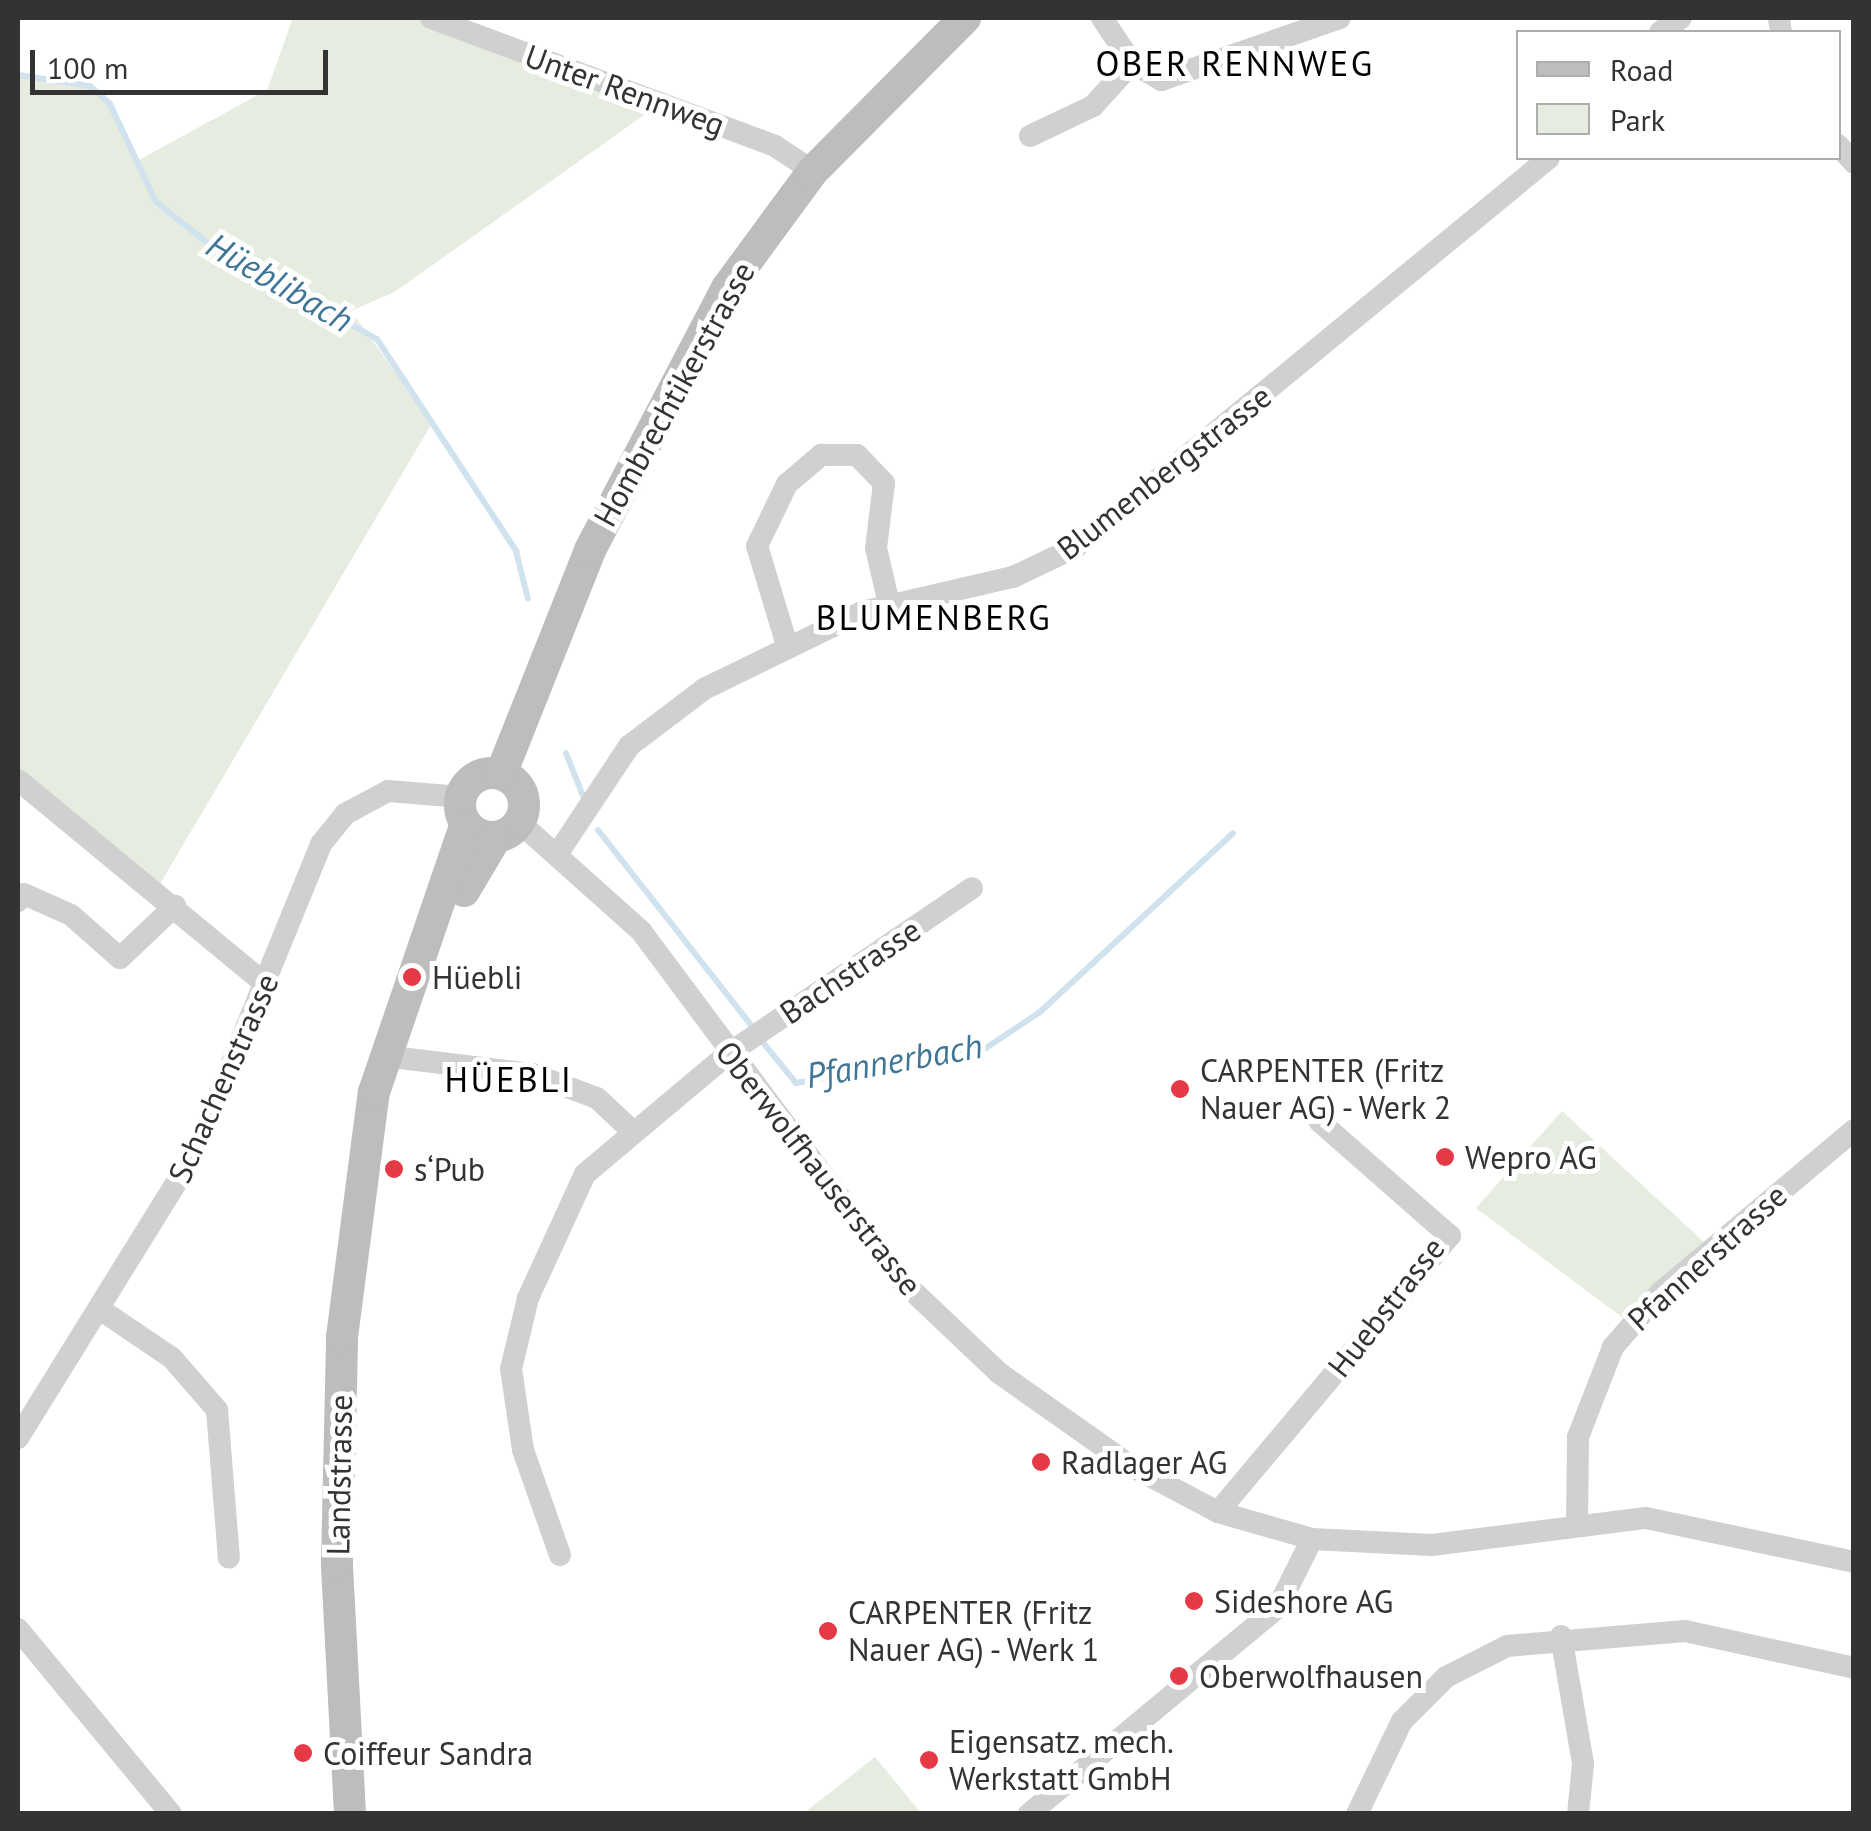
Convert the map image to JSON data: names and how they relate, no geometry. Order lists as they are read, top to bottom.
{
  "streets": {
    "main road": ["Hombrechtikerstrasse", "Landstrasse"],
    "street": [
      "Unter Rennweg",
      "Blumenbergstrasse",
      "Bachstrasse",
      "Schachenstrasse",
      "Oberwolfhauserstrasse",
      "Pfannerstrasse",
      "Huebstrasse"
    ]
  },
  "crossings": [
    ["Unter Rennweg", "Hombrechtikerstrasse"],
    ["Blumenbergstrasse", "Oberwolfhauserstrasse"],
    ["Bachstrasse", "Oberwolfhauserstrasse"],
    ["Schachenstrasse", "Oberwolfhauserstrasse"],
    ["Schachenstrasse", "Landstrasse"],
    ["Oberwolfhauserstrasse", "Pfannerstrasse"],
    ["Oberwolfhauserstrasse", "Huebstrasse"],
    ["Oberwolfhauserstrasse", "Landstrasse"]
  ],
  "districts": ["OBER RENNWEG", "BLUMENBERG", "HÜEBLI"],
  "water": ["Hüeblibach", "Pfannerbach"],
  "places": [
    "Hüebli",
    "CARPENTER (Fritz Nauer AG) - Werk 2",
    "Wepro AG",
    "s‘Pub",
    "Radlager AG",
    "Sideshore AG",
    "CARPENTER (Fritz Nauer AG) - Werk 1",
    "Oberwolfhausen",
    "Coiffeur Sandra",
    "Eigensatz. mech. Werkstatt GmbH"
  ],
  "legend": ["Road", "Park"],
  "scale_bar": "100 m"
}
